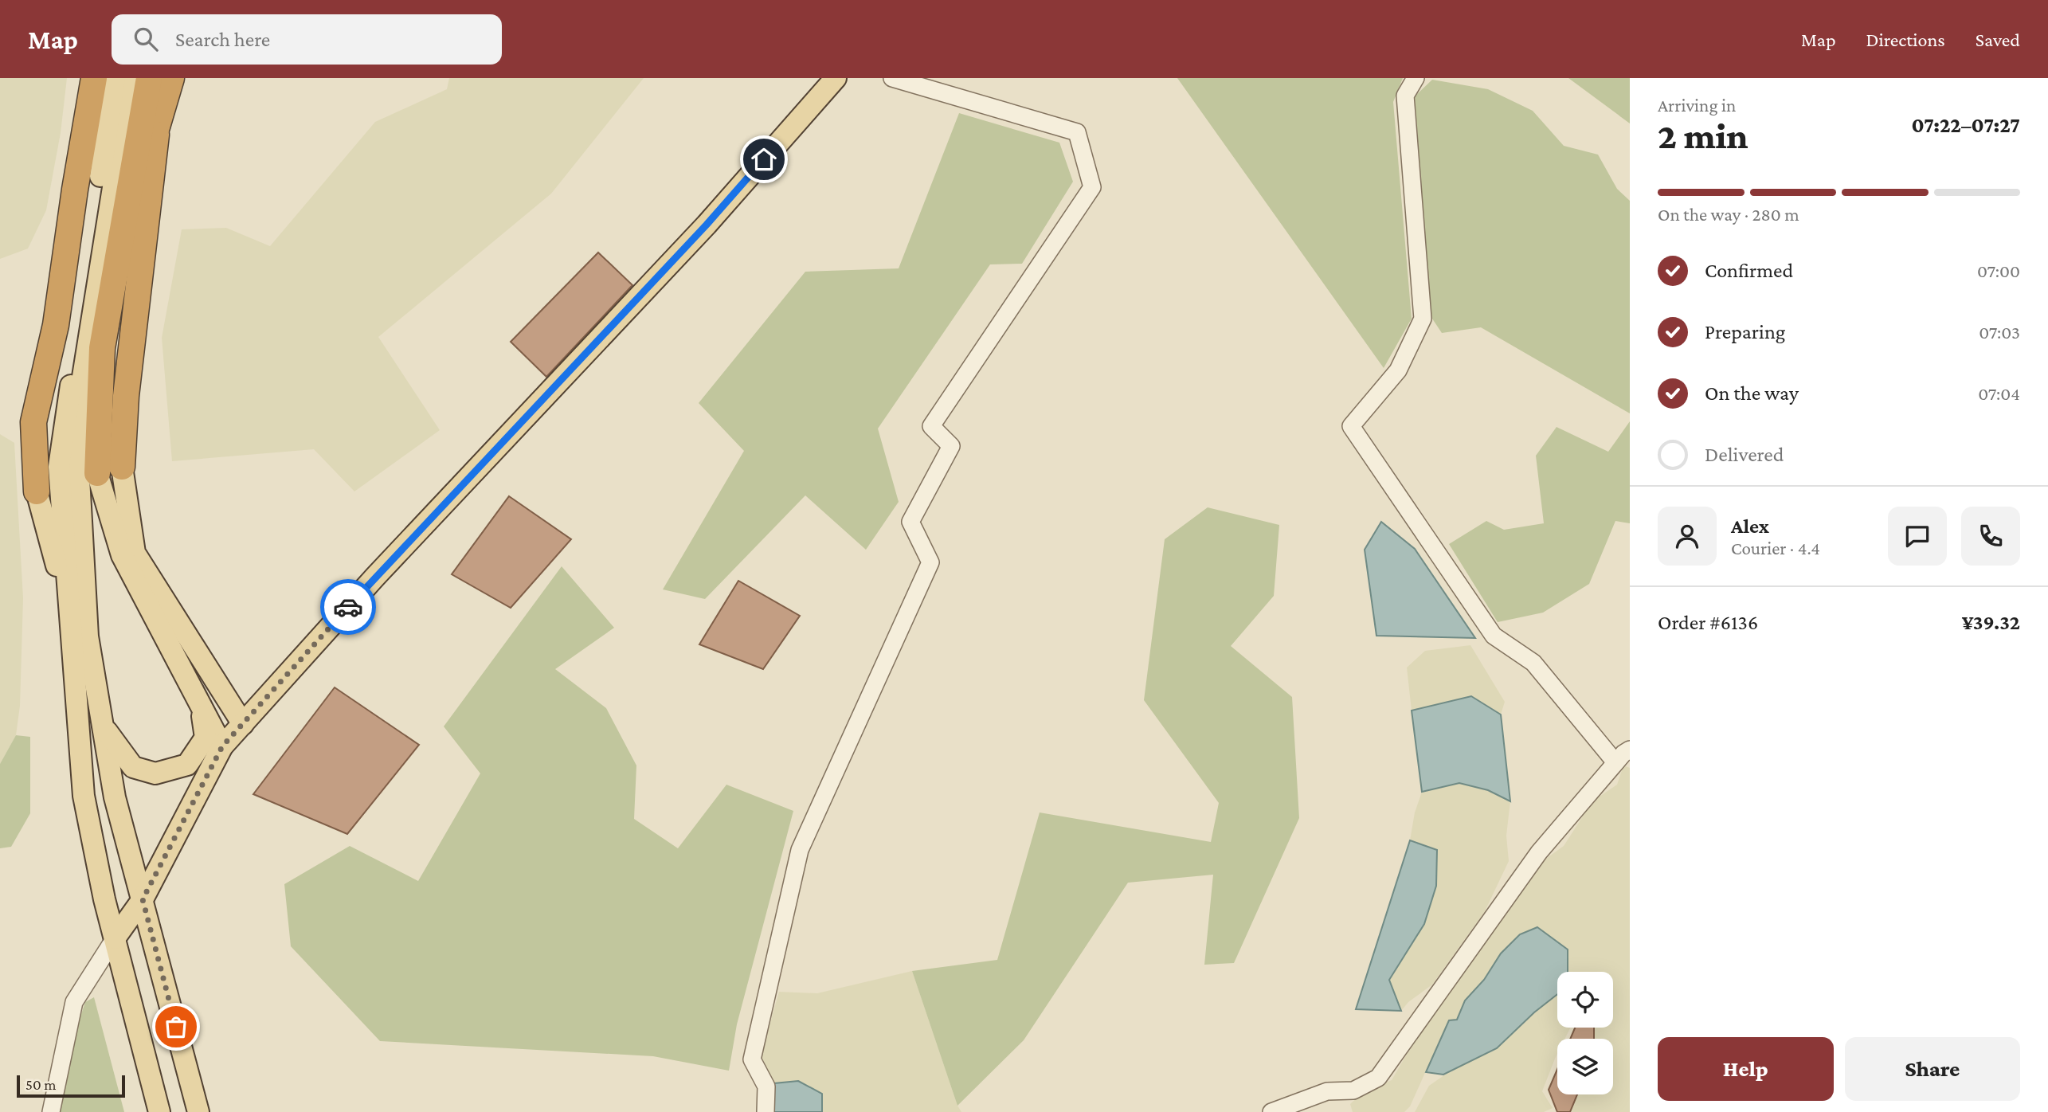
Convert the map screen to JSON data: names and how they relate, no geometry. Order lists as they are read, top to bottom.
{
  "scale_bar": "50 m",
  "page": {
    "header": "Map",
    "search": "Search here",
    "nav": ["Map", "Directions", "Saved"],
    "heading": ["2 min", "Arriving in", "07:22–07:27"],
    "panel": [
      "Alex",
      "Courier · 4.4",
      "Order #6136",
      "¥39.32"
    ],
    "bar": "On the way · 280 m",
    "list": [
      ["Confirmed", "07:00"],
      ["Preparing", "07:03"],
      ["On the way", "07:04"],
      "Delivered"
    ],
    "buttons": ["Help", "Share"],
    "scale": "50 m"
  }
}
